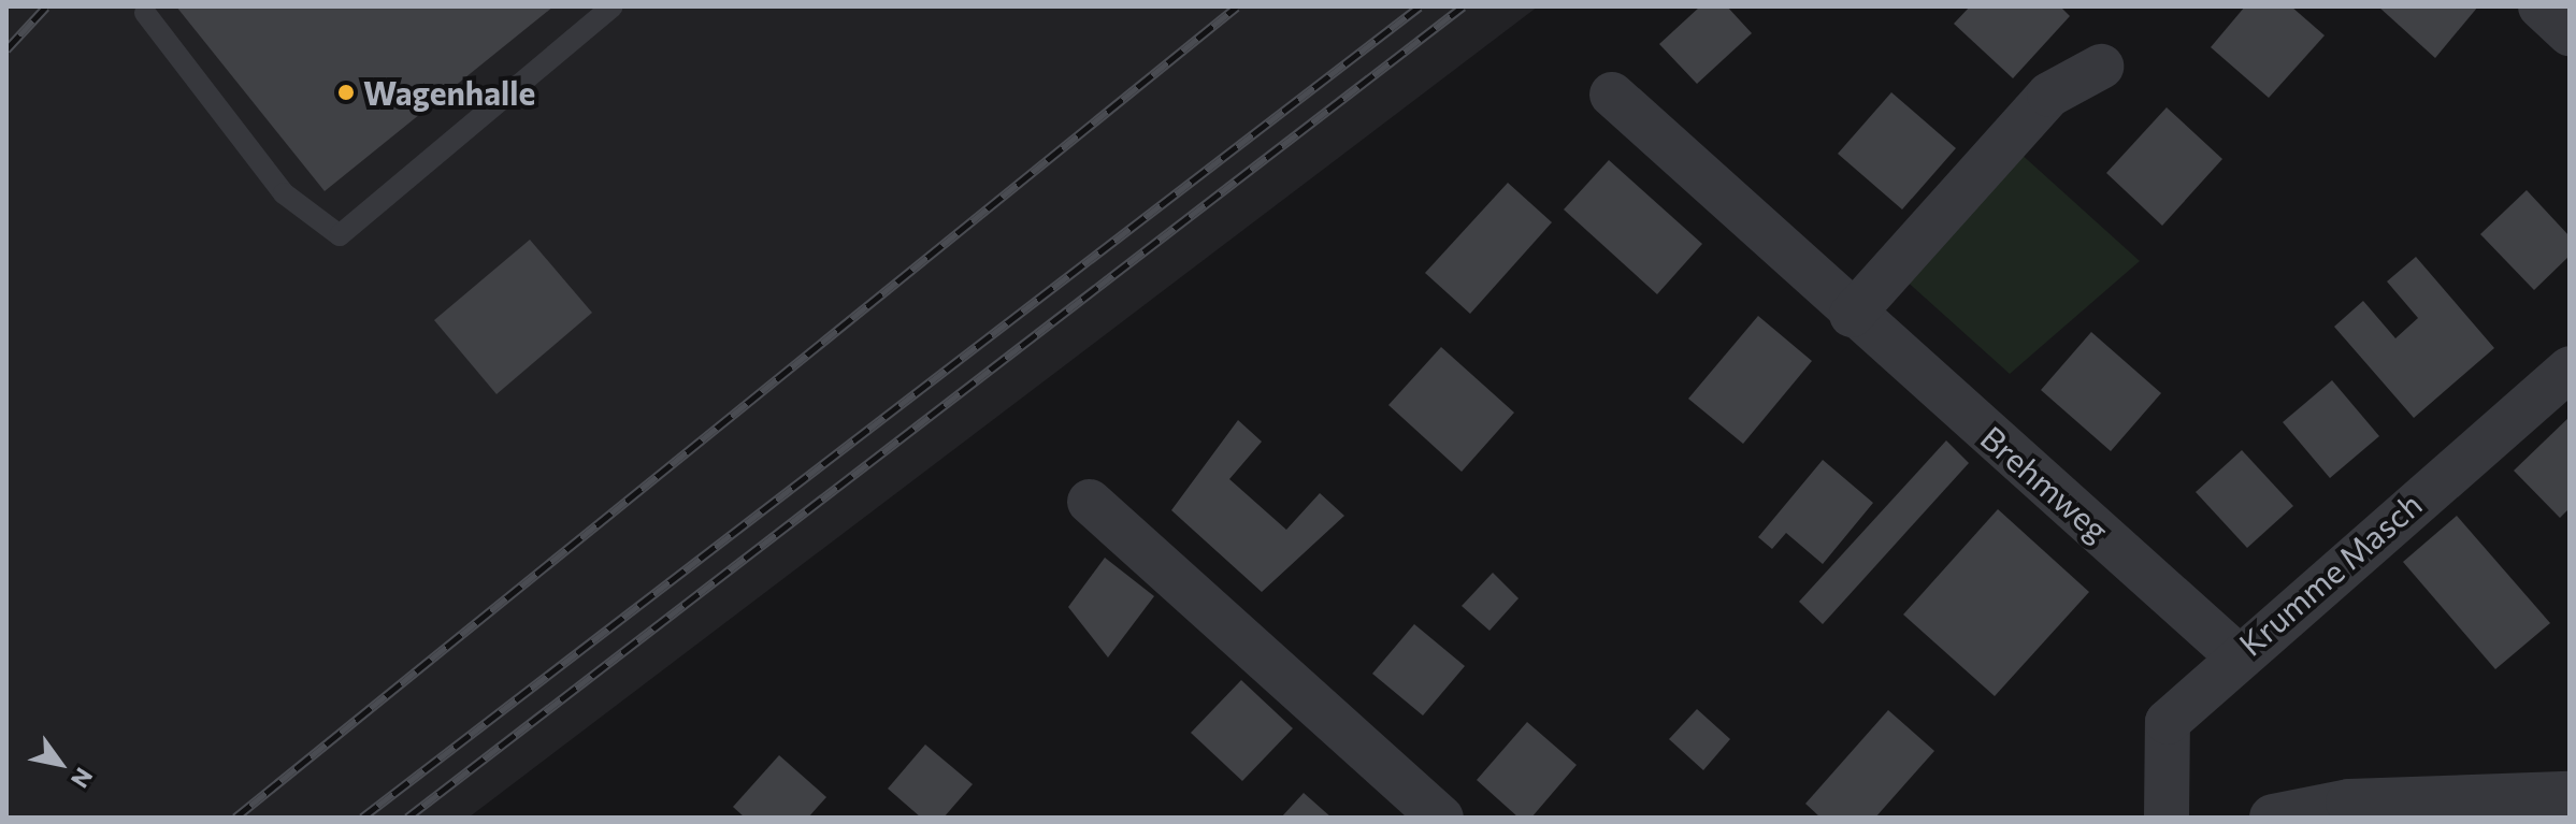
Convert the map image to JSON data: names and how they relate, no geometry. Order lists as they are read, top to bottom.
{
  "streets": {
    "street": ["Brehmweg", "Krumme Masch"]
  },
  "crossings": [
    ["Brehmweg", "Krumme Masch"]
  ],
  "places": ["Wagenhalle"],
  "north": "bottom right"
}
